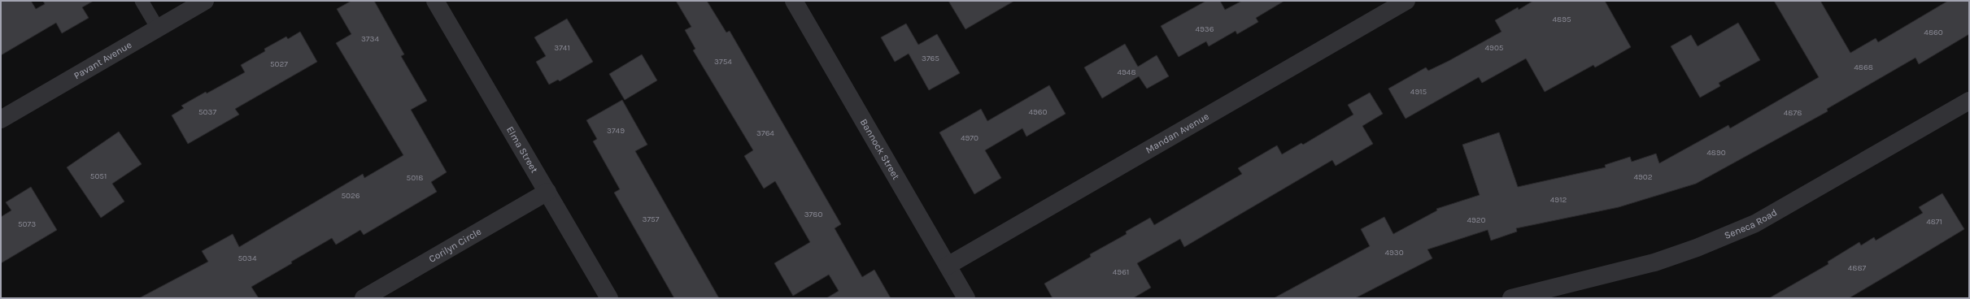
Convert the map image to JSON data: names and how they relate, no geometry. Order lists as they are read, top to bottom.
{
  "streets": {
    "street": [
      "Pavant Avenue",
      "Mandan Avenue",
      "Elma Street",
      "Bannock Street",
      "Seneca Road",
      "Corilyn Circle"
    ]
  },
  "crossings": [
    ["Mandan Avenue", "Bannock Street"],
    ["Elma Street", "Corilyn Circle"]
  ],
  "house_numbers": [
    "4895",
    "4936",
    "4860",
    "3734",
    "3741",
    "4905",
    "3765",
    "3754",
    "5027",
    "4868",
    "4948",
    "4915",
    "5037",
    "4960",
    "4878",
    "3749",
    "3764",
    "4970",
    "4890",
    "5051",
    "4902",
    "5018",
    "5026",
    "4912",
    "3780",
    "3757",
    "4920",
    "4871",
    "5073",
    "4930",
    "5034",
    "4887",
    "4961"
  ]
}
